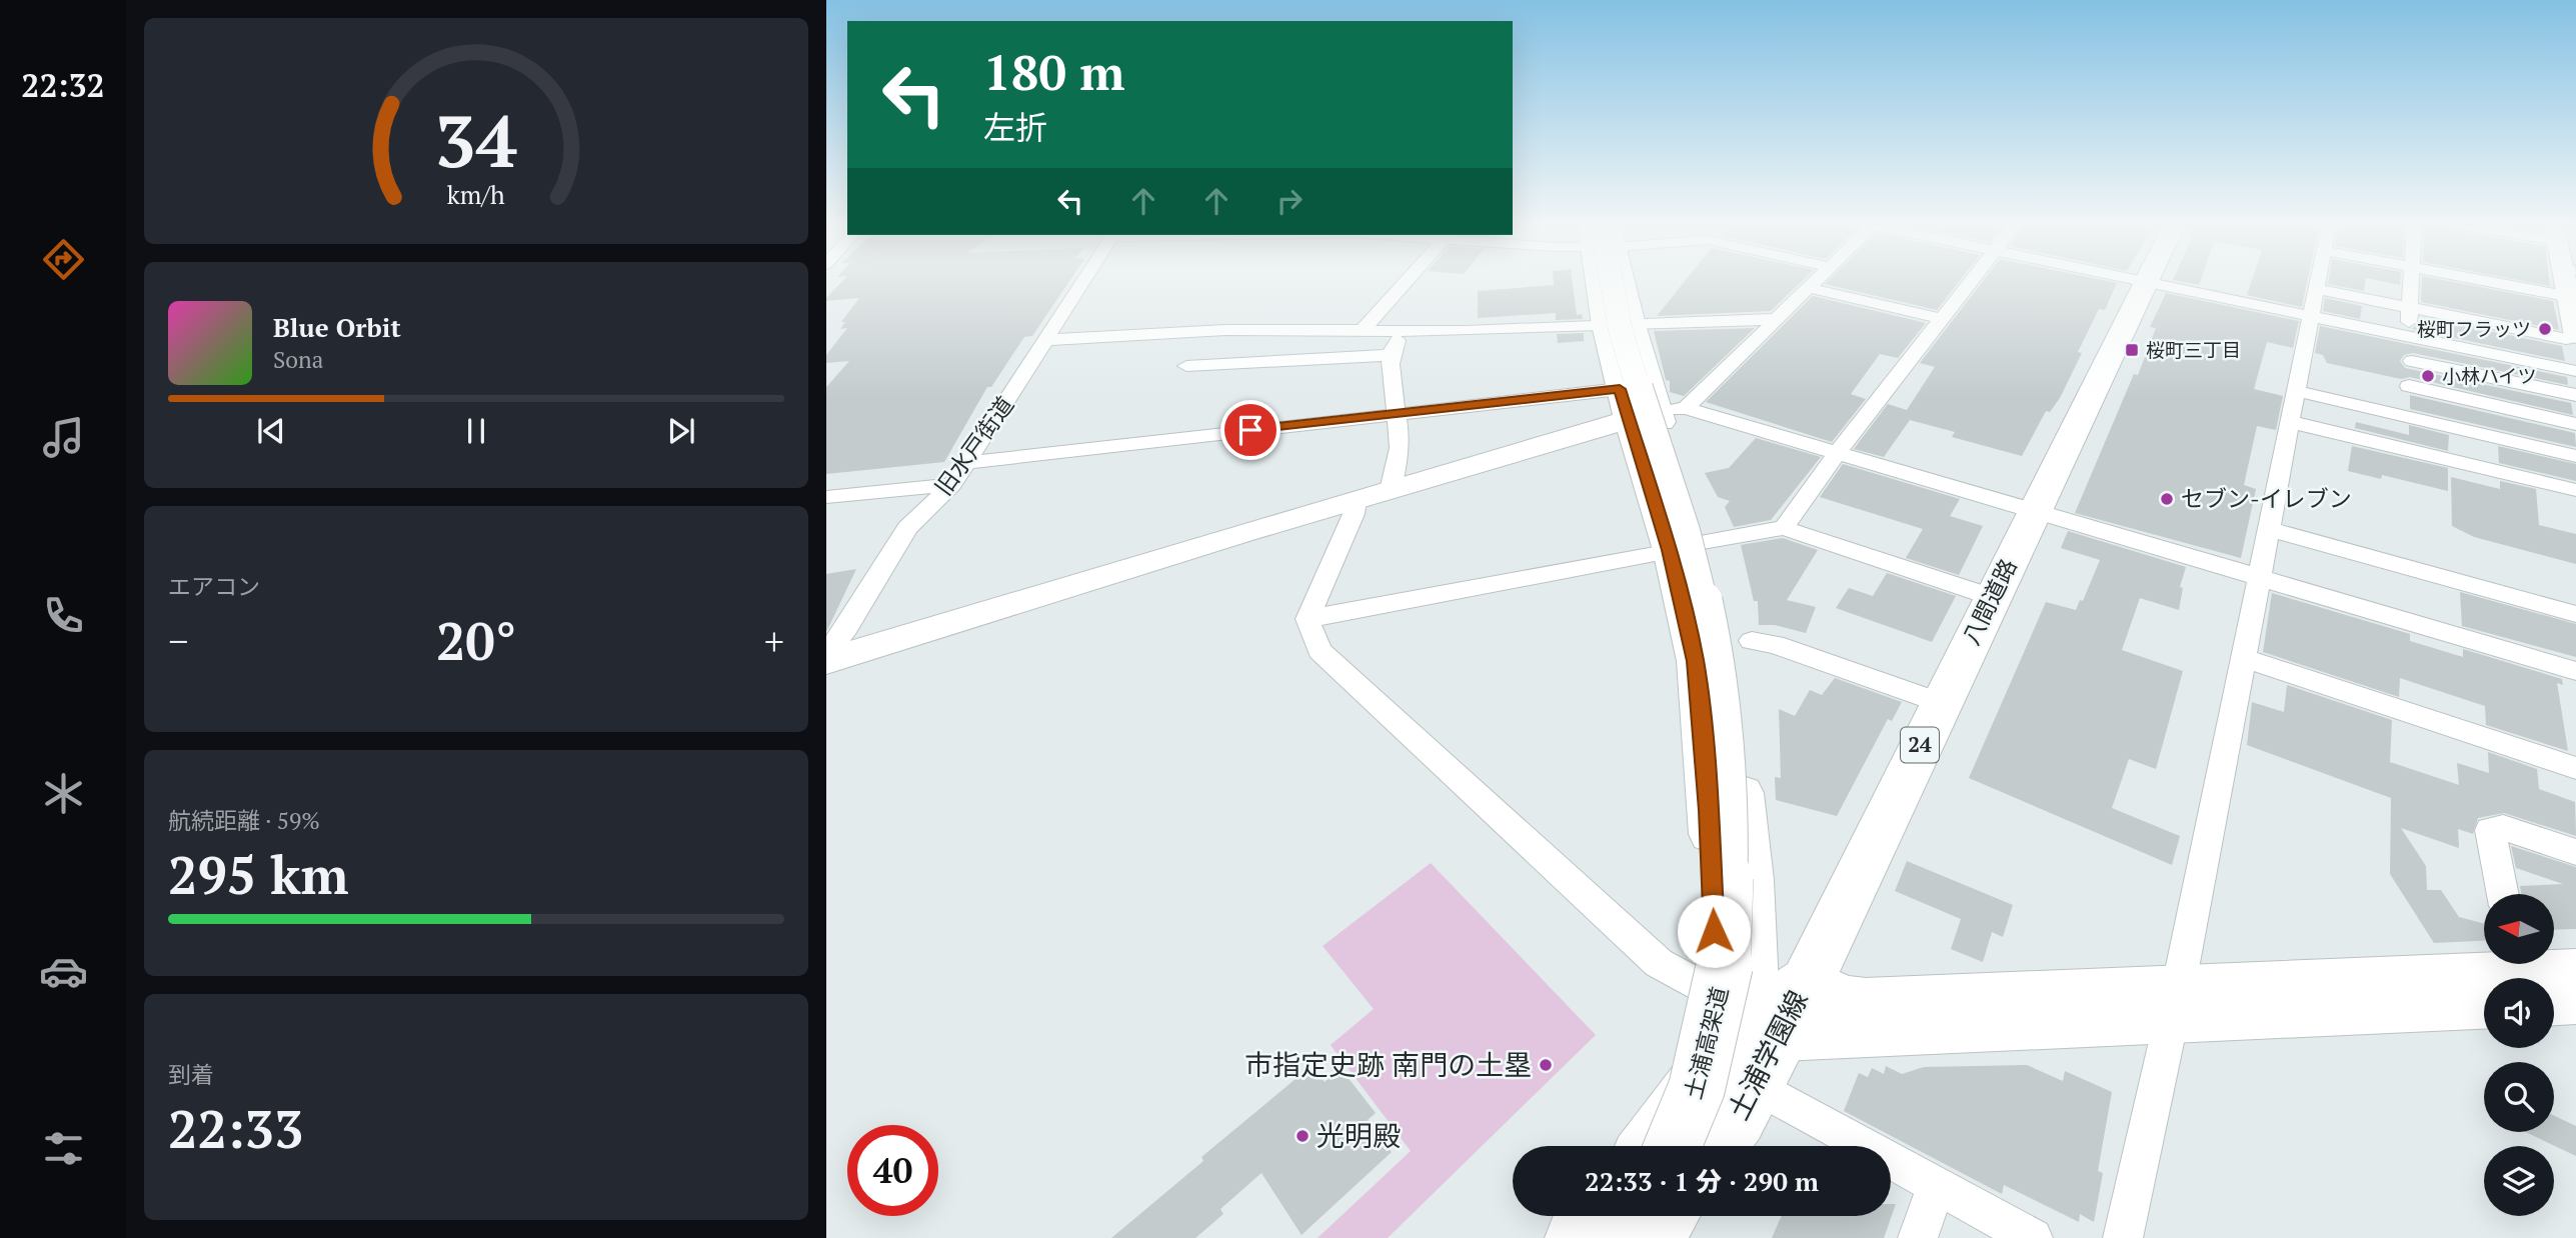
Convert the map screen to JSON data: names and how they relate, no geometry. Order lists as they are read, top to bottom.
{
  "streets": {
    "main road": [
      "八間道路",
      "24",
      "土浦高架道",
      "土浦学園線"
    ],
    "street": ["旧水戸街道"]
  },
  "crossings": [
    ["八間道路", "土浦学園線"]
  ],
  "places": {
    "other": [
      "桜町フラッツ",
      "小林ハイツ",
      "セブン-イレブン",
      "市指定史跡 南門の土塁",
      "光明殿"
    ],
    "transit": ["桜町三丁目"]
  },
  "north": "left",
  "page": {
    "tabs": "22:32",
    "turn": ["180 m", "左折"],
    "song": ["Blue Orbit", "Sona"],
    "tile": [
      "エアコン",
      ["航続距離 · 59%", "295 km"],
      ["到着", "22:33"]
    ],
    "heat": ["−", "20°", "+"],
    "limit": "40",
    "trip": "22:33 · 1 分 · 290 m",
    "gauge": ["34", "km/h"]
  }
}
